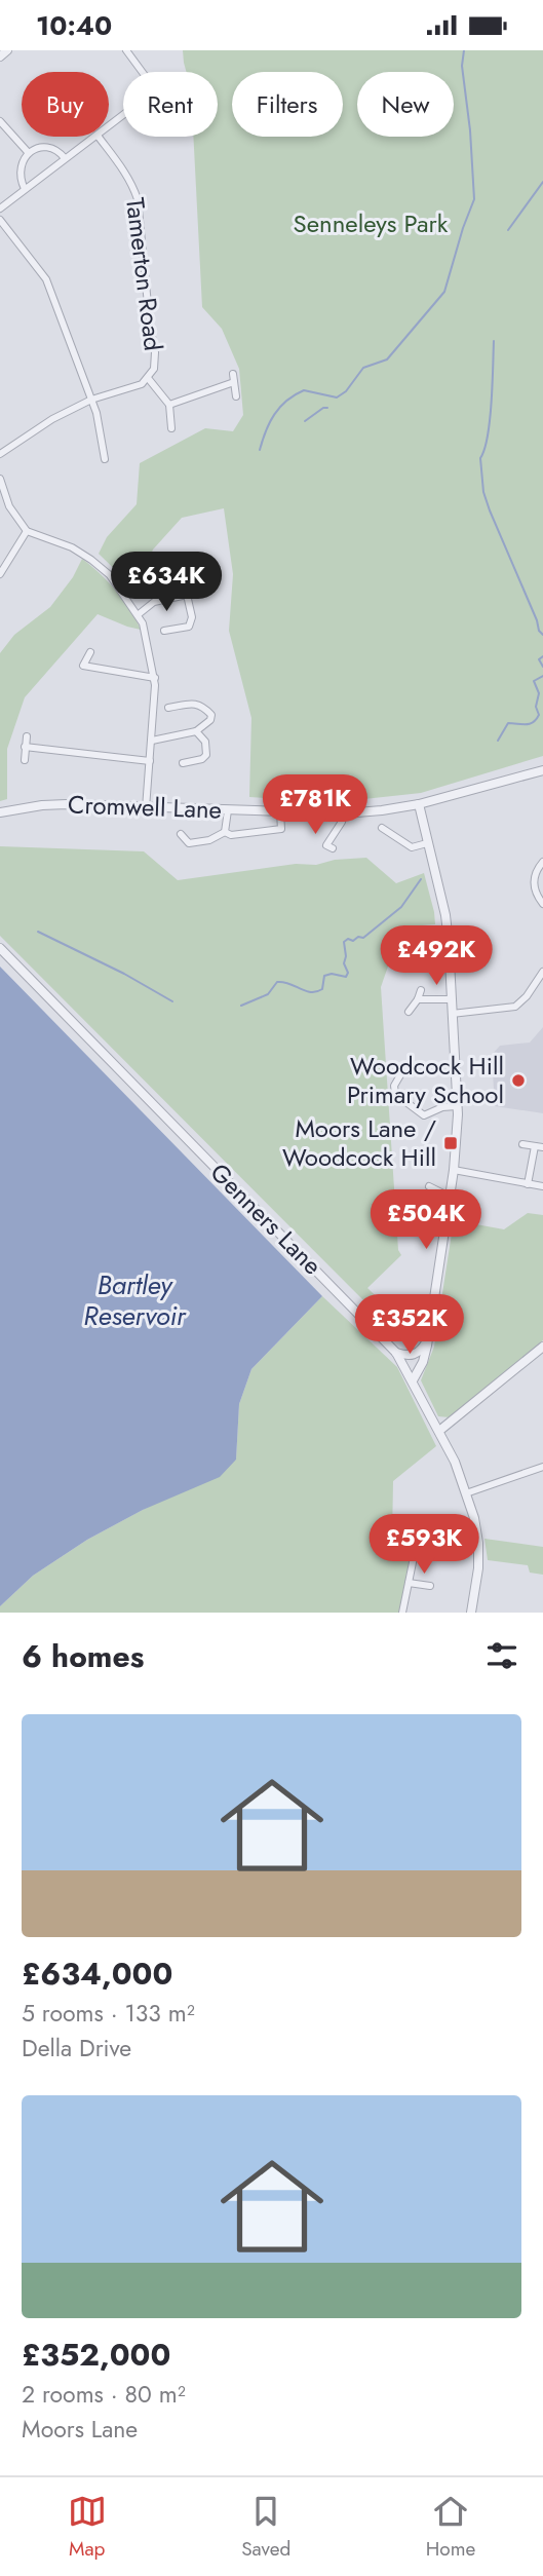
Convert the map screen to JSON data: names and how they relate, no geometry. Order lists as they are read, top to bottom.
{
  "streets": {
    "street": ["Tamerton Road", "Cromwell Lane", "Genners Lane"]
  },
  "water": ["Bartley Reservoir"],
  "parks": ["Senneleys Park"],
  "places": {
    "other": ["Woodcock Hill Primary School"],
    "transit": ["Moors Lane / Woodcock Hill"]
  },
  "page": {
    "status": "10:40",
    "chip": [
      "Buy",
      "Rent",
      "Filters",
      "New"
    ],
    "price": [
      "£634K",
      "£781K",
      "£492K",
      "£504K",
      "£352K",
      "£593K"
    ],
    "heading": "6 homes",
    "list": [
      {
        "name": "£634,000",
        "note": "5 rooms · 133 m² · Della Drive"
      },
      {
        "name": "£352,000",
        "note": "2 rooms · 80 m² · Moors Lane"
      }
    ],
    "tabs": ["Map", "Saved", "Home"]
  }
}
